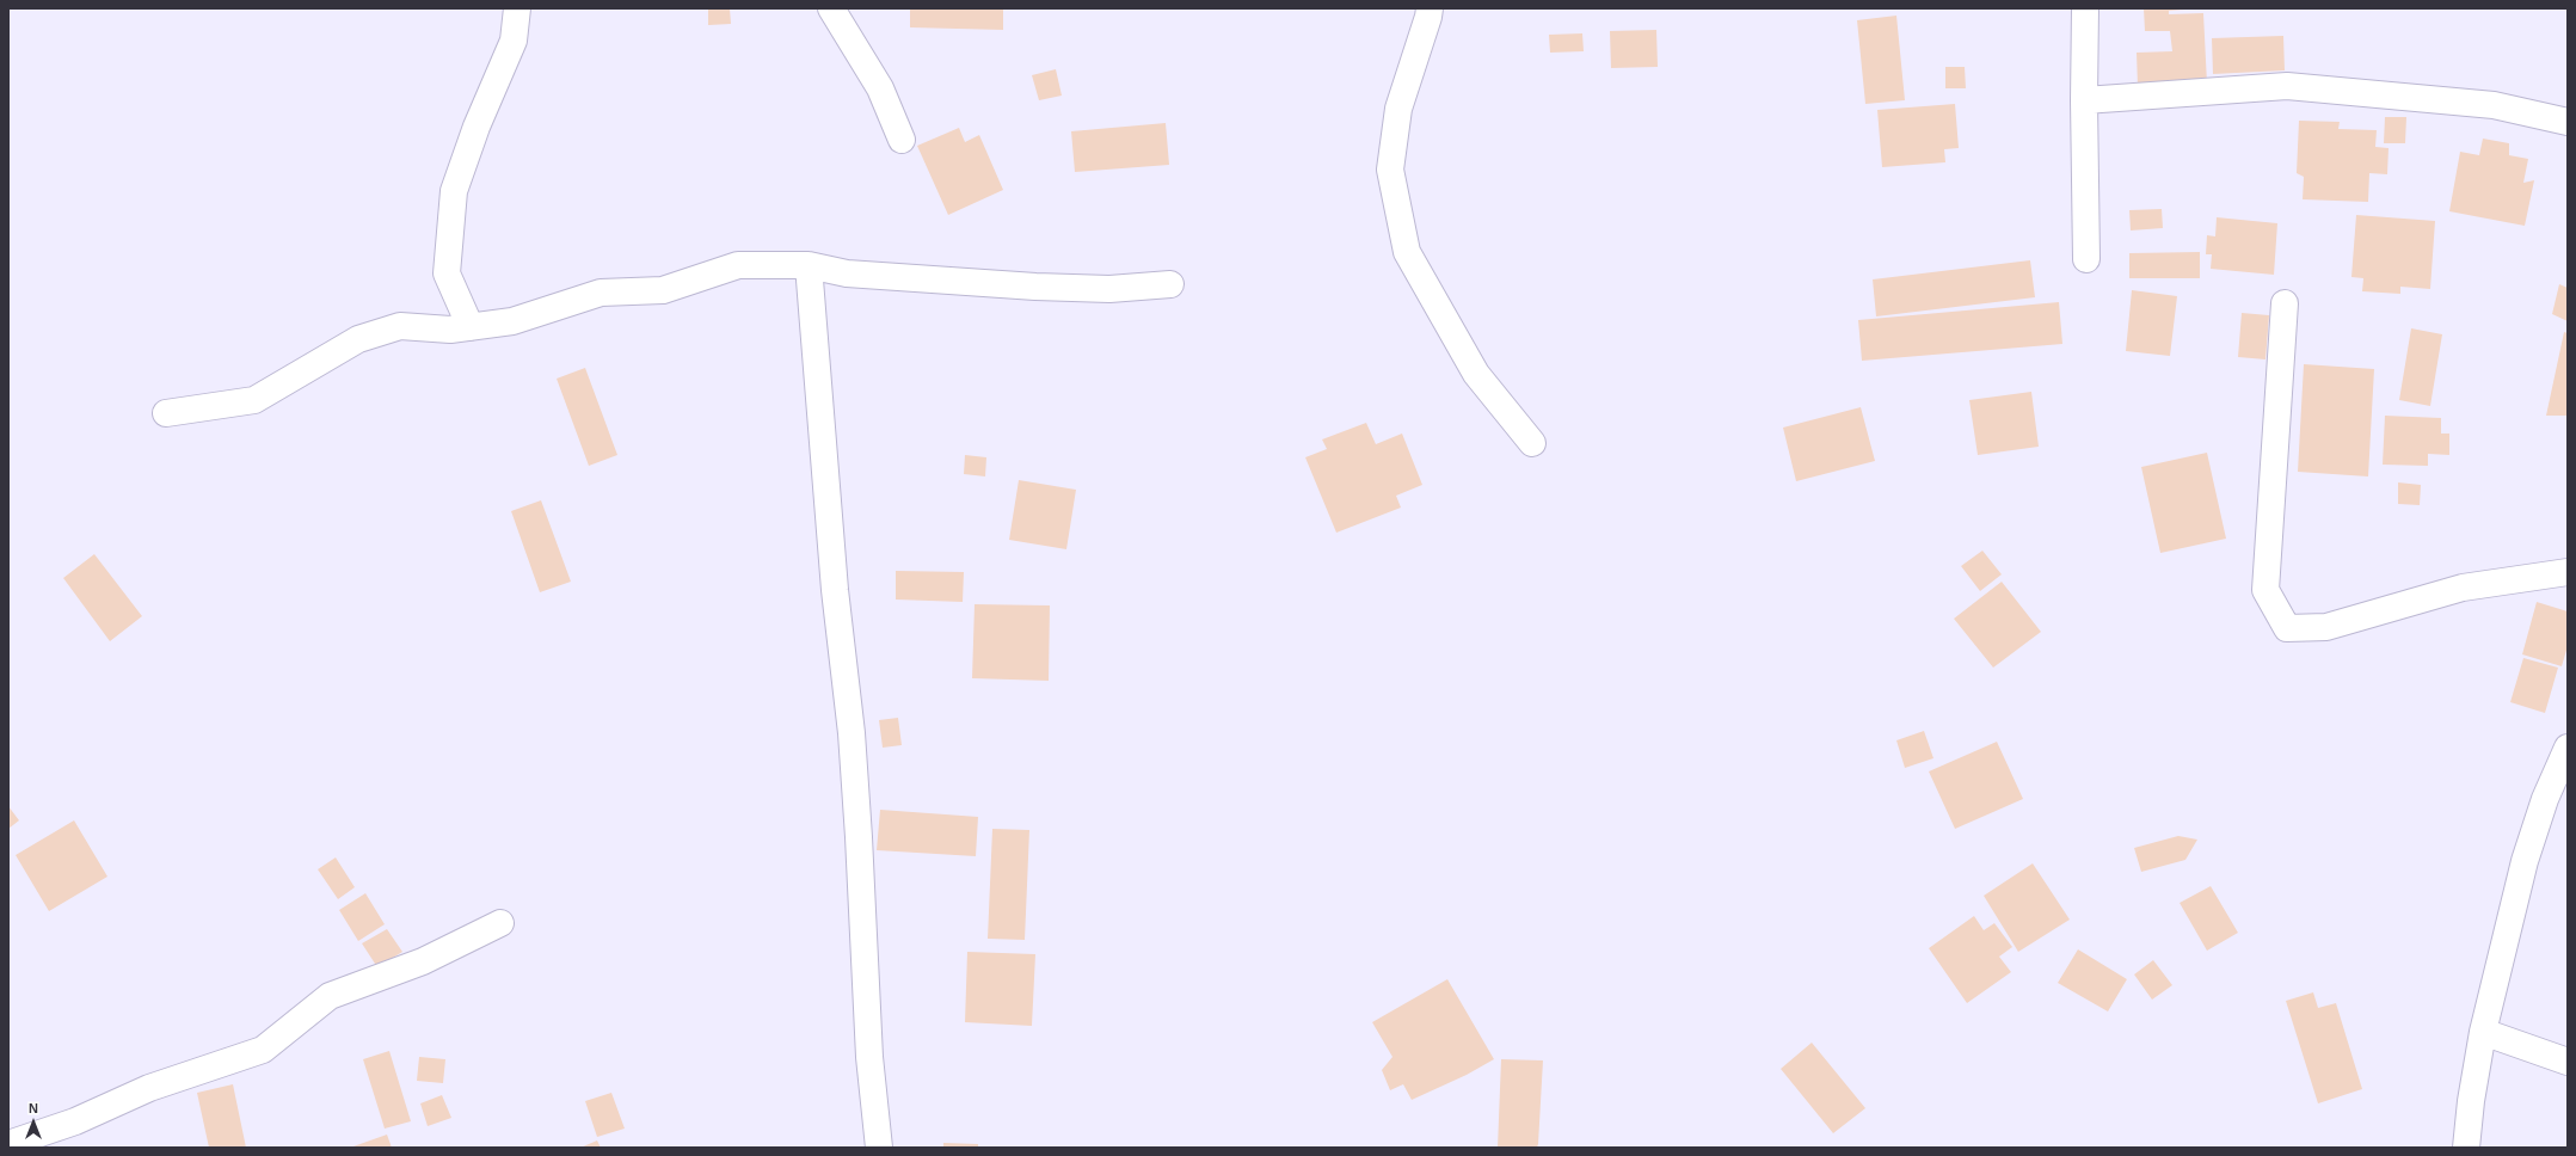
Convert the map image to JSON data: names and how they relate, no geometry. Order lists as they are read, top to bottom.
{
  "north": "top"
}
